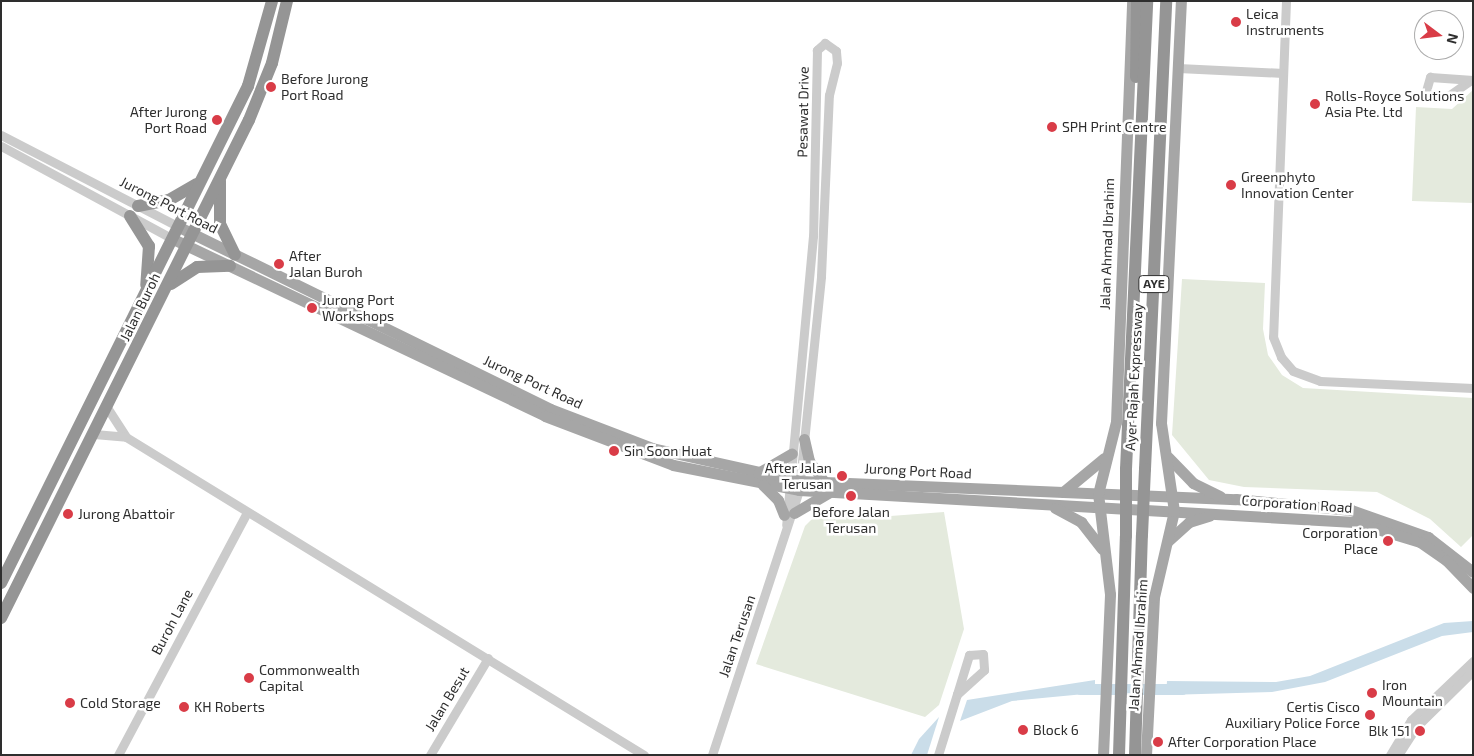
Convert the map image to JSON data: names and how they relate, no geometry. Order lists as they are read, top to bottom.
{
  "streets": {
    "highway": ["AYE", "Jalan Buroh", "Ayer Rajah Expressway"],
    "main road": ["Jurong Port Road", "Jalan Ahmad Ibrahim", "Corporation Road"],
    "street": [
      "Pesawat Drive",
      "Buroh Lane",
      "Jalan Terusan",
      "Jalan Besut"
    ]
  },
  "crossings": [
    ["Pesawat Drive", "Jurong Port Road"],
    ["Pesawat Drive", "Jalan Terusan"],
    ["Jurong Port Road", "Jalan Ahmad Ibrahim"],
    ["Jurong Port Road", "Jalan Buroh"],
    ["Jurong Port Road", "Corporation Road"],
    ["Jurong Port Road", "Jalan Terusan"],
    ["Jalan Ahmad Ibrahim", "Ayer Rajah Expressway"],
    ["Jalan Ahmad Ibrahim", "Corporation Road"]
  ],
  "places": [
    "Leica Instruments",
    "Before Jurong Port Road",
    "Rolls-Royce Solutions Asia Pte. Ltd",
    "After Jurong Port Road",
    "SPH Print Centre",
    "Greenphyto Innovation Center",
    "After Jalan Buroh",
    "Jurong Port Workshops",
    "Sin Soon Huat",
    "After Jalan Terusan",
    "Before Jalan Terusan",
    "Jurong Abattoir",
    "Corporation Place",
    "Commonwealth Capital",
    "Iron Mountain",
    "Cold Storage",
    "KH Roberts",
    "Certis Cisco Auxiliary Police Force",
    "Block 6",
    "Blk 151",
    "After Corporation Place"
  ],
  "north": "right"
}
